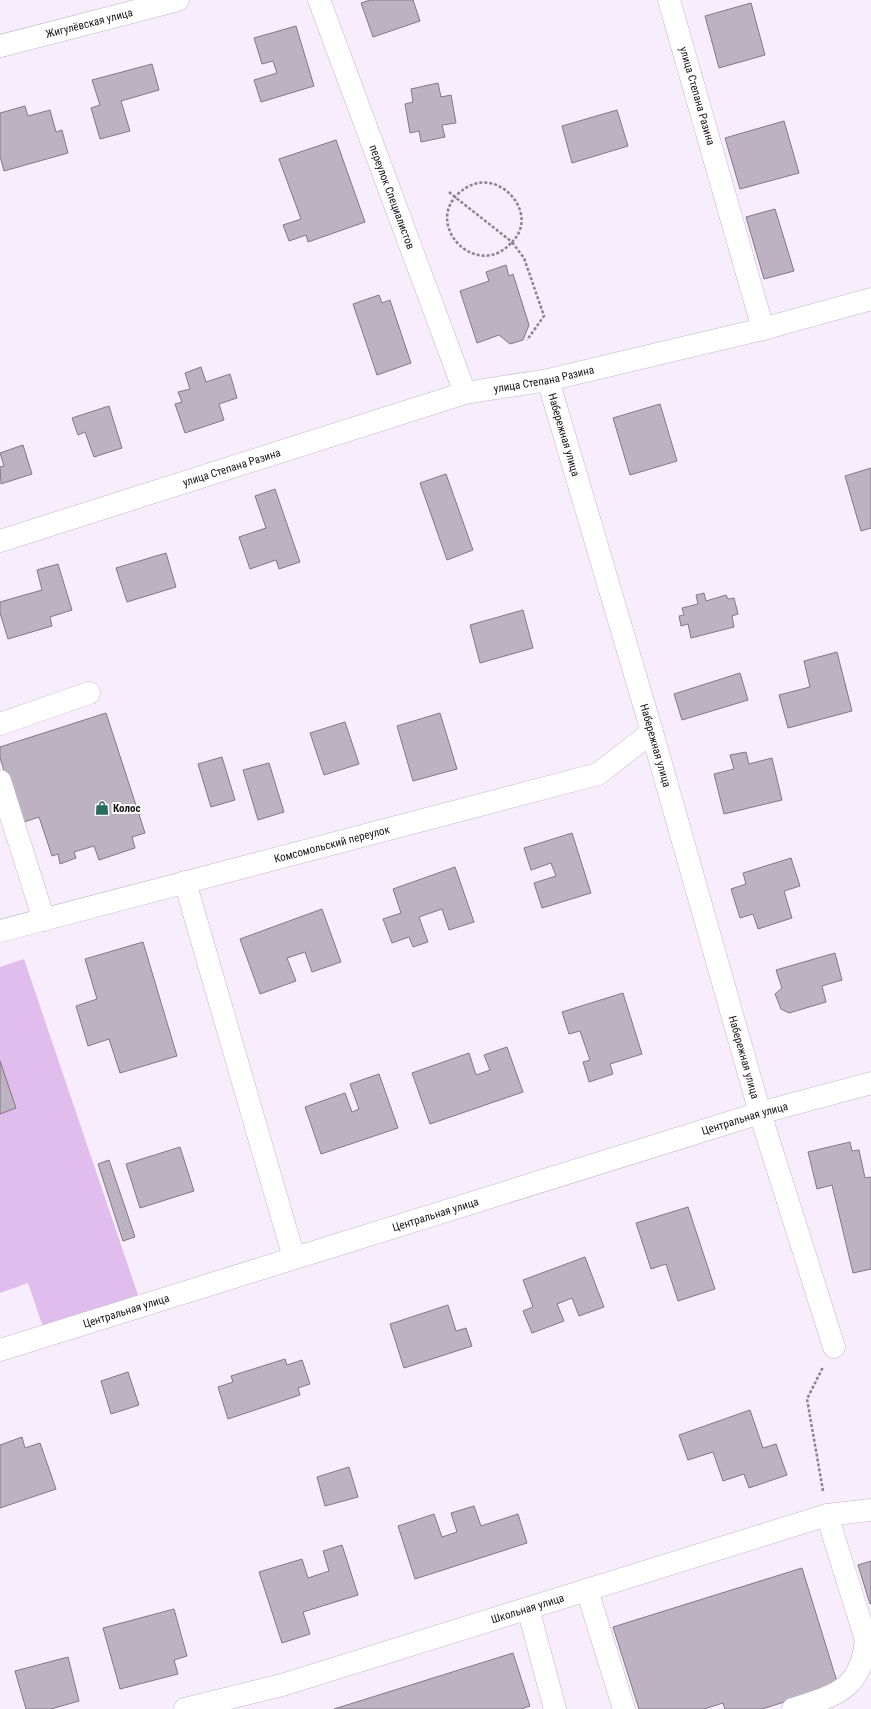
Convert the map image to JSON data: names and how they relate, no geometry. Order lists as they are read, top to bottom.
{
  "streets": {
    "street": [
      "Жигулёвская улица",
      "улица Степана Разина",
      "переулок Специалистов",
      "Набережная улица",
      "Комсомольский переулок",
      "Центральная улица",
      "Школьная улица"
    ]
  },
  "crossings": [
    ["улица Степана Разина", "переулок Специалистов"],
    ["улица Степана Разина", "Набережная улица"],
    ["Набережная улица", "Комсомольский переулок"],
    ["Набережная улица", "Центральная улица"]
  ],
  "places": {
    "shop": ["Колос"]
  }
}
